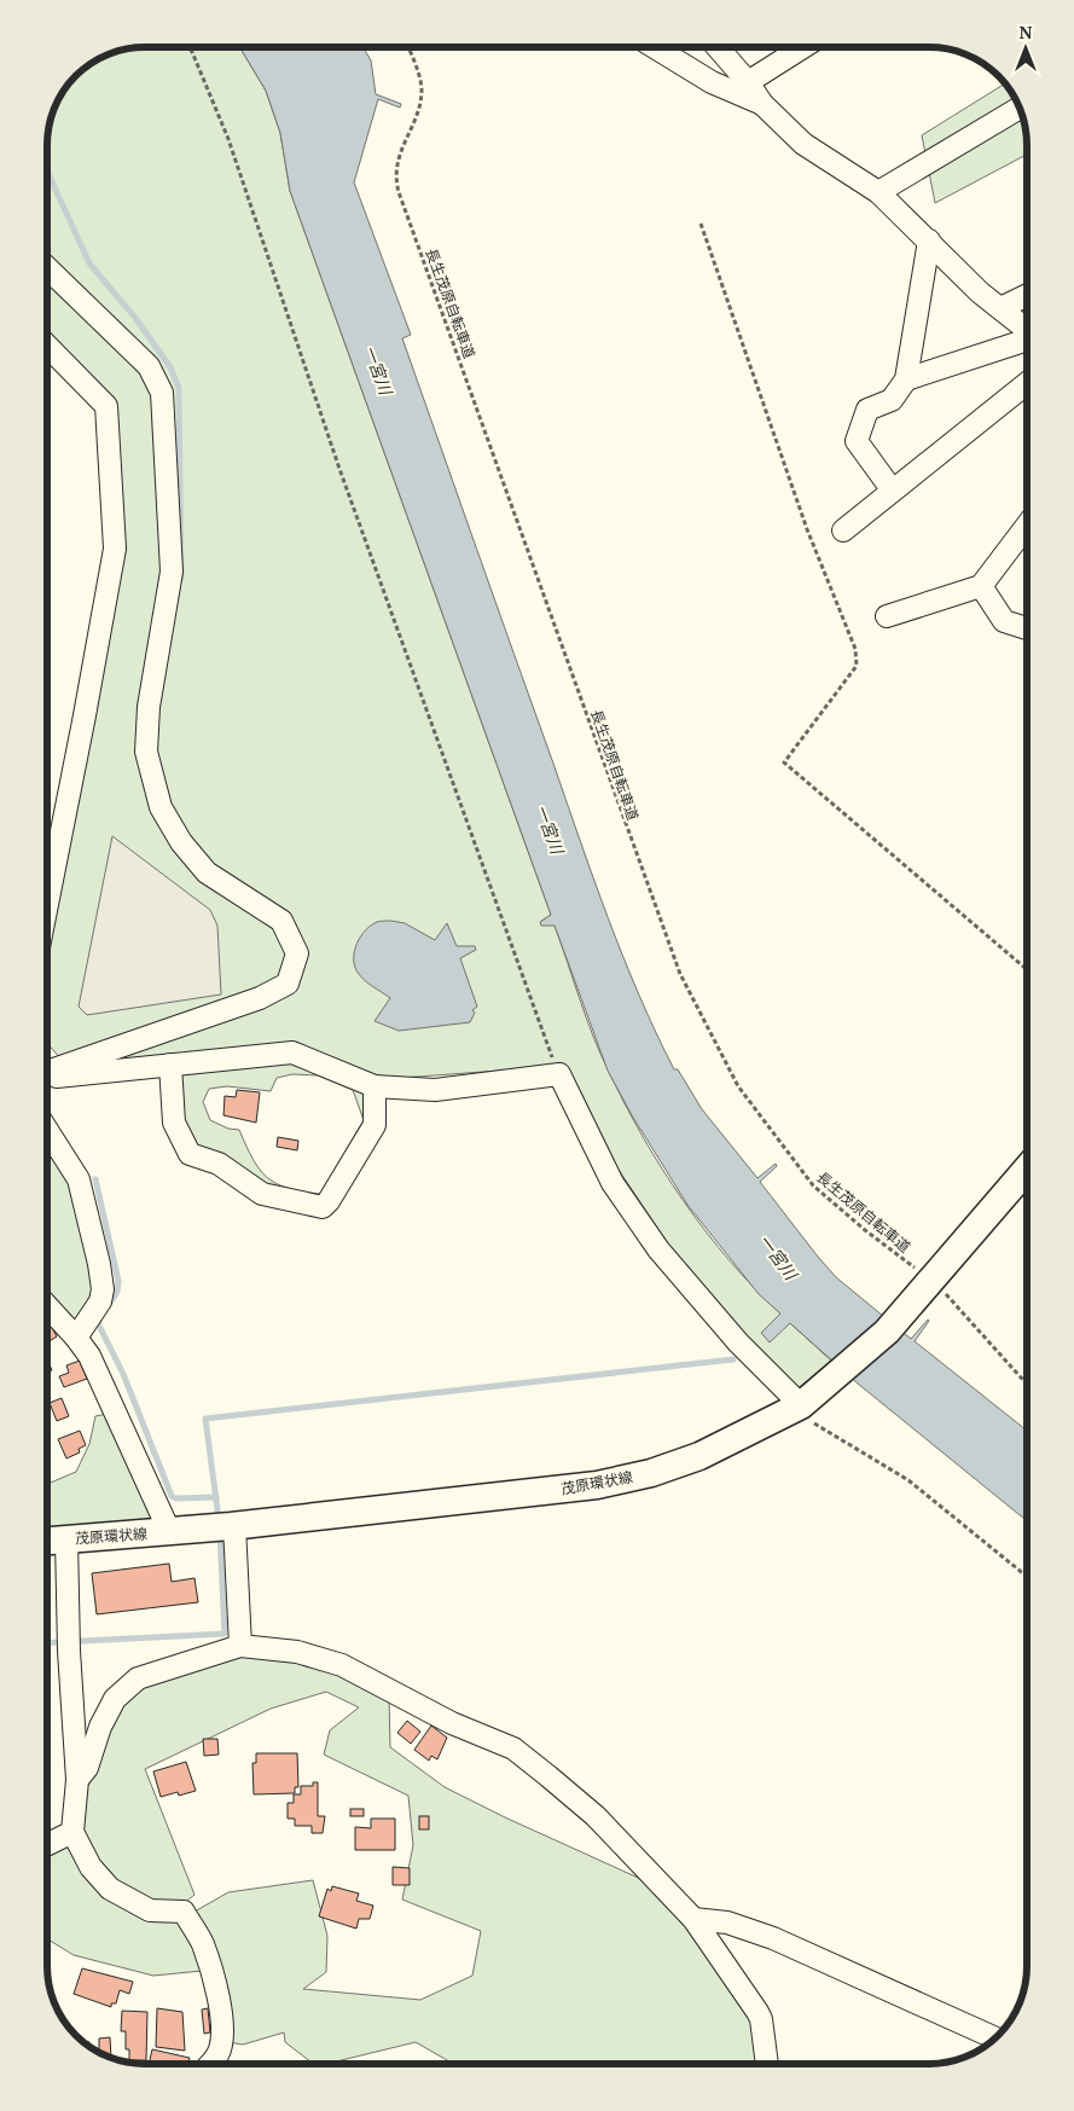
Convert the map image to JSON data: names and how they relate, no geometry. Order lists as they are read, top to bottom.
{
  "streets": {
    "main road": ["茂原環状線"],
    "path": ["長生茂原自転車道"]
  },
  "crossings": [
    ["長生茂原自転車道", "茂原環状線"]
  ],
  "water": ["一宮川"],
  "north": "top"
}
